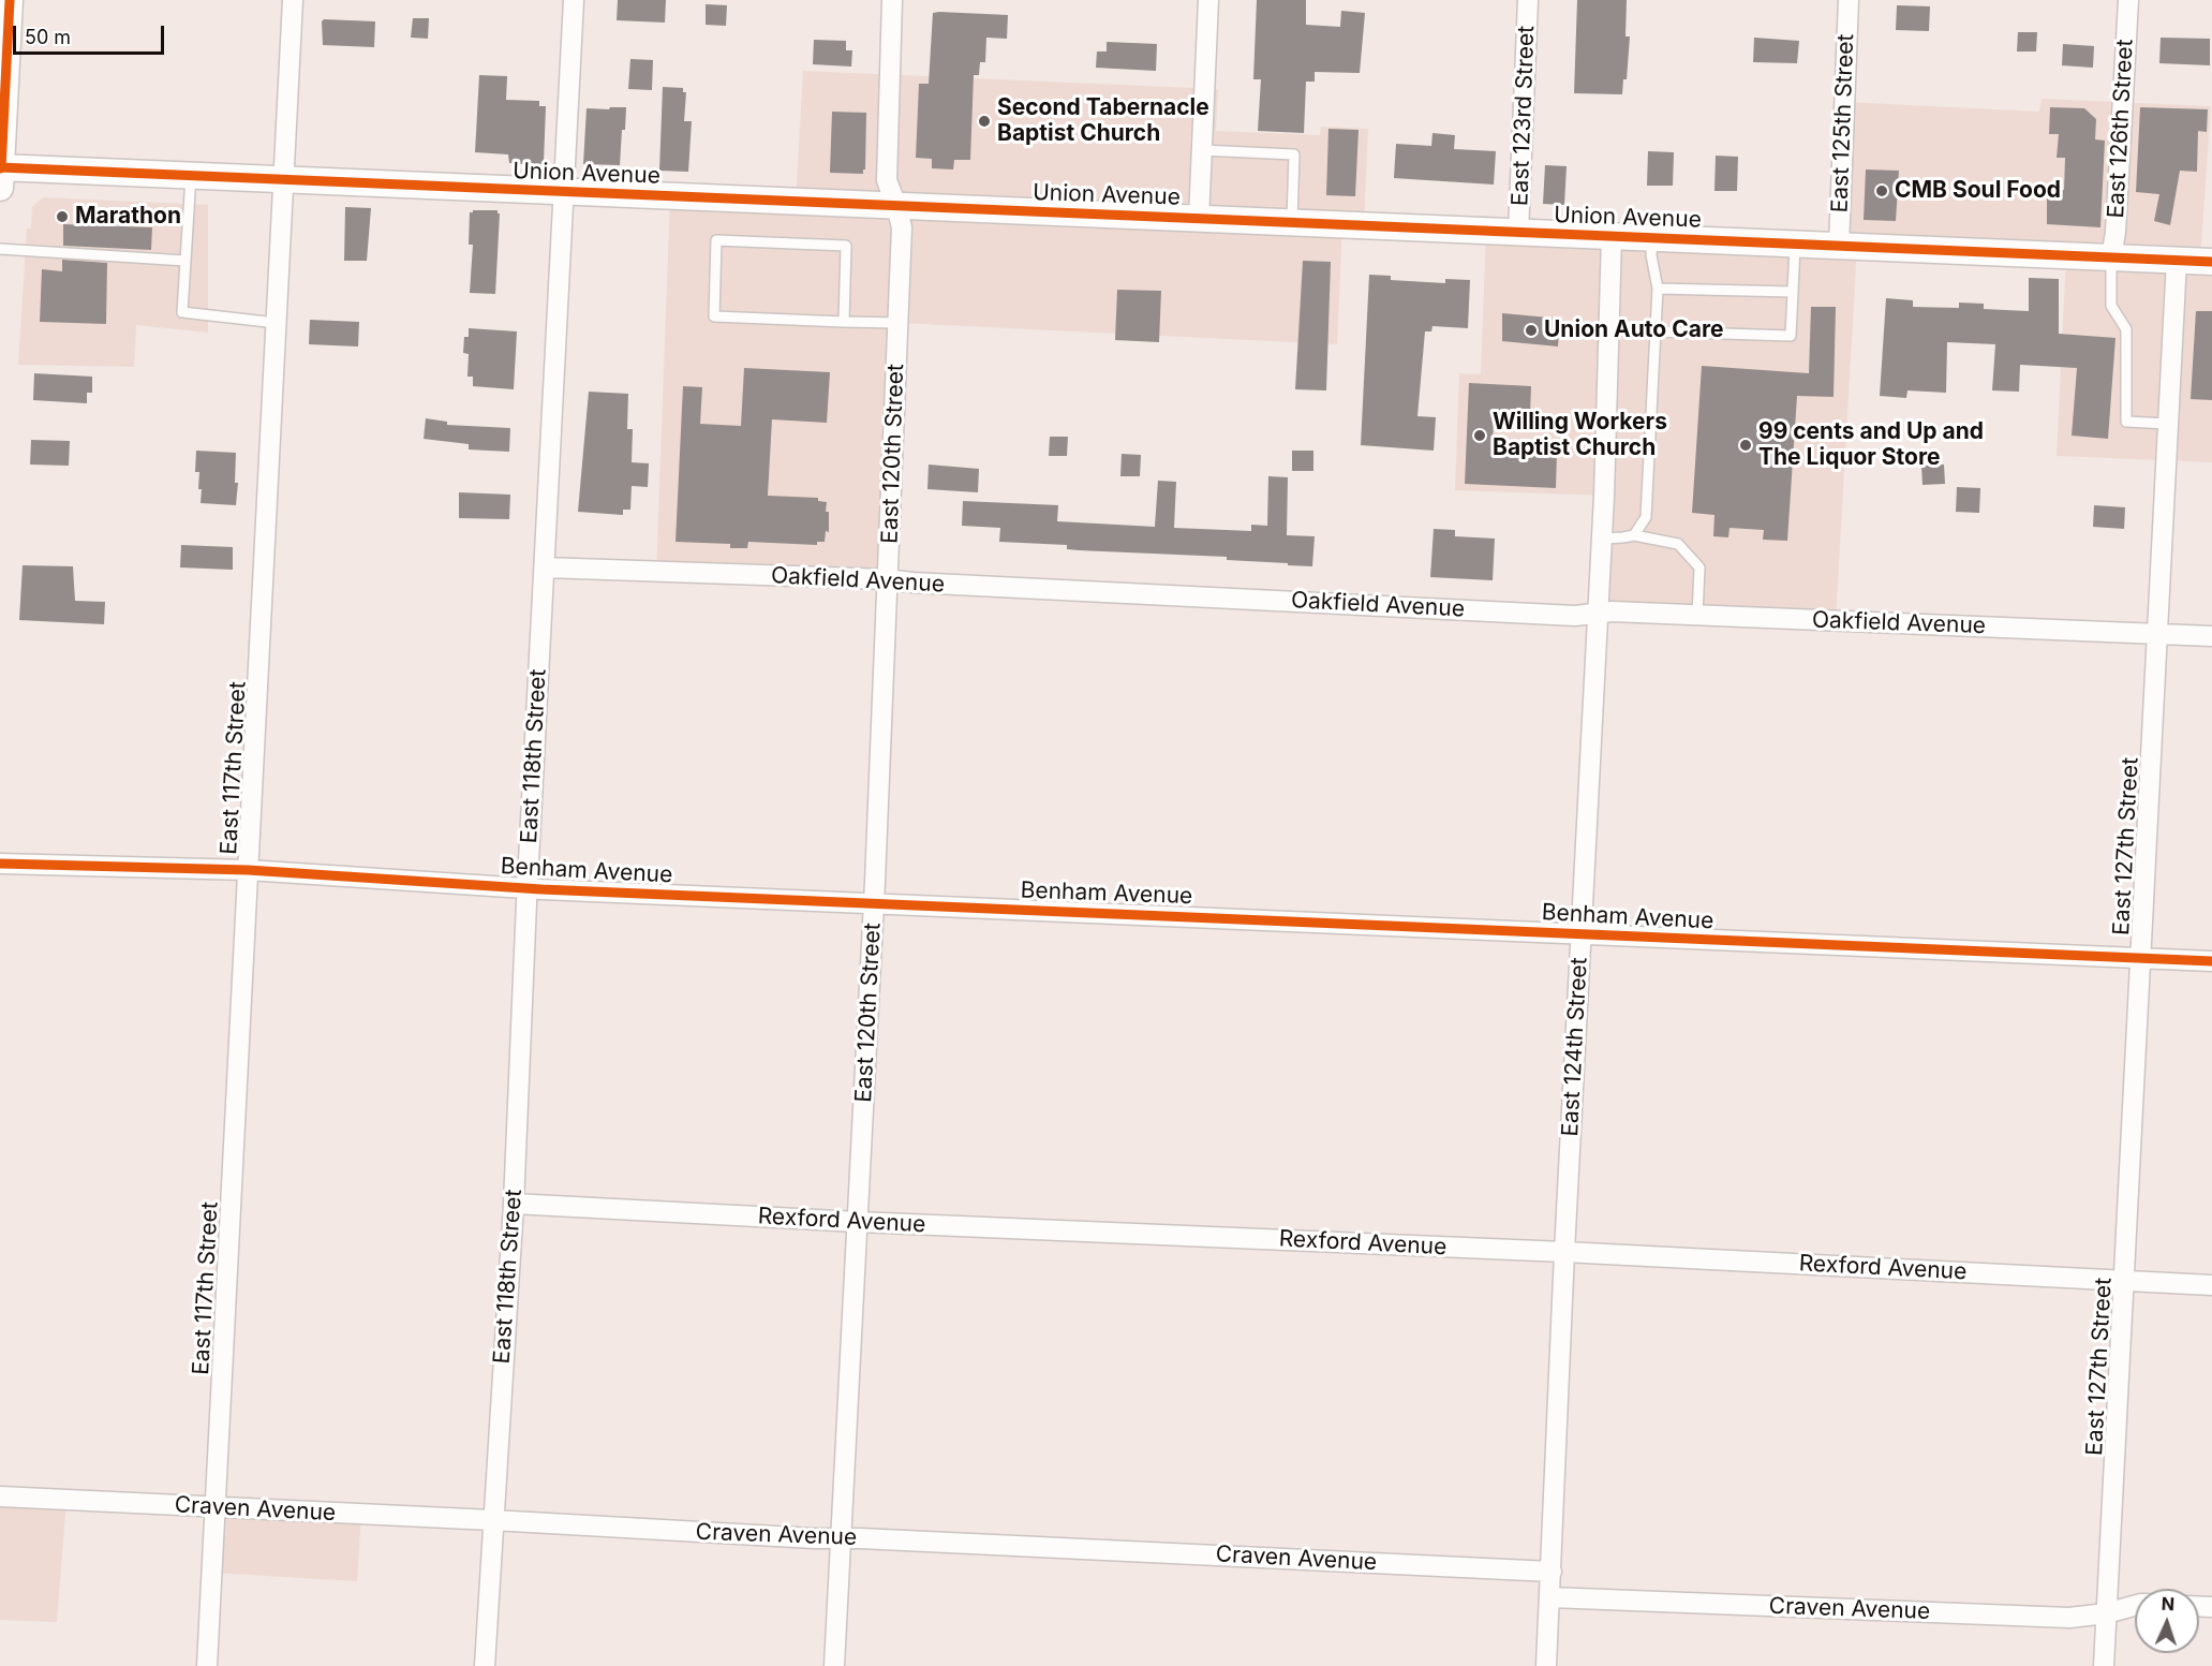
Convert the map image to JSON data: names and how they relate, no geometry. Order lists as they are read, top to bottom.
{
  "streets": {
    "main road": ["Union Avenue"],
    "street": [
      "East 123rd Street",
      "East 125th Street",
      "East 126th Street",
      "East 120th Street",
      "Oakfield Avenue",
      "East 118th Street",
      "East 117th Street",
      "East 127th Street",
      "Benham Avenue",
      "East 124th Street",
      "Rexford Avenue",
      "Craven Avenue"
    ]
  },
  "crossings": [
    ["East 123rd Street", "Union Avenue"],
    ["East 125th Street", "Union Avenue"],
    ["East 126th Street", "Union Avenue"],
    ["Union Avenue", "East 120th Street"],
    ["Union Avenue", "East 118th Street"],
    ["Union Avenue", "East 117th Street"],
    ["Union Avenue", "East 127th Street"],
    ["Union Avenue", "East 124th Street"],
    ["East 120th Street", "Oakfield Avenue"],
    ["East 120th Street", "Benham Avenue"],
    ["East 120th Street", "Rexford Avenue"],
    ["East 120th Street", "Craven Avenue"],
    ["Oakfield Avenue", "East 118th Street"],
    ["Oakfield Avenue", "East 127th Street"],
    ["Oakfield Avenue", "East 124th Street"],
    ["East 118th Street", "Benham Avenue"],
    ["East 118th Street", "Rexford Avenue"],
    ["East 118th Street", "Craven Avenue"],
    ["East 117th Street", "Benham Avenue"],
    ["East 117th Street", "Craven Avenue"],
    ["East 127th Street", "Benham Avenue"],
    ["East 127th Street", "Rexford Avenue"],
    ["East 127th Street", "Craven Avenue"],
    ["Benham Avenue", "East 124th Street"],
    ["East 124th Street", "Rexford Avenue"],
    ["East 124th Street", "Craven Avenue"]
  ],
  "places": [
    "Second Tabernacle Baptist Church",
    "CMB Soul Food",
    "Marathon",
    "Union Auto Care",
    "Willing Workers Baptist Church",
    "99 cents and Up and The Liquor Store"
  ],
  "scale_bar": "50 m",
  "north": "top"
}
